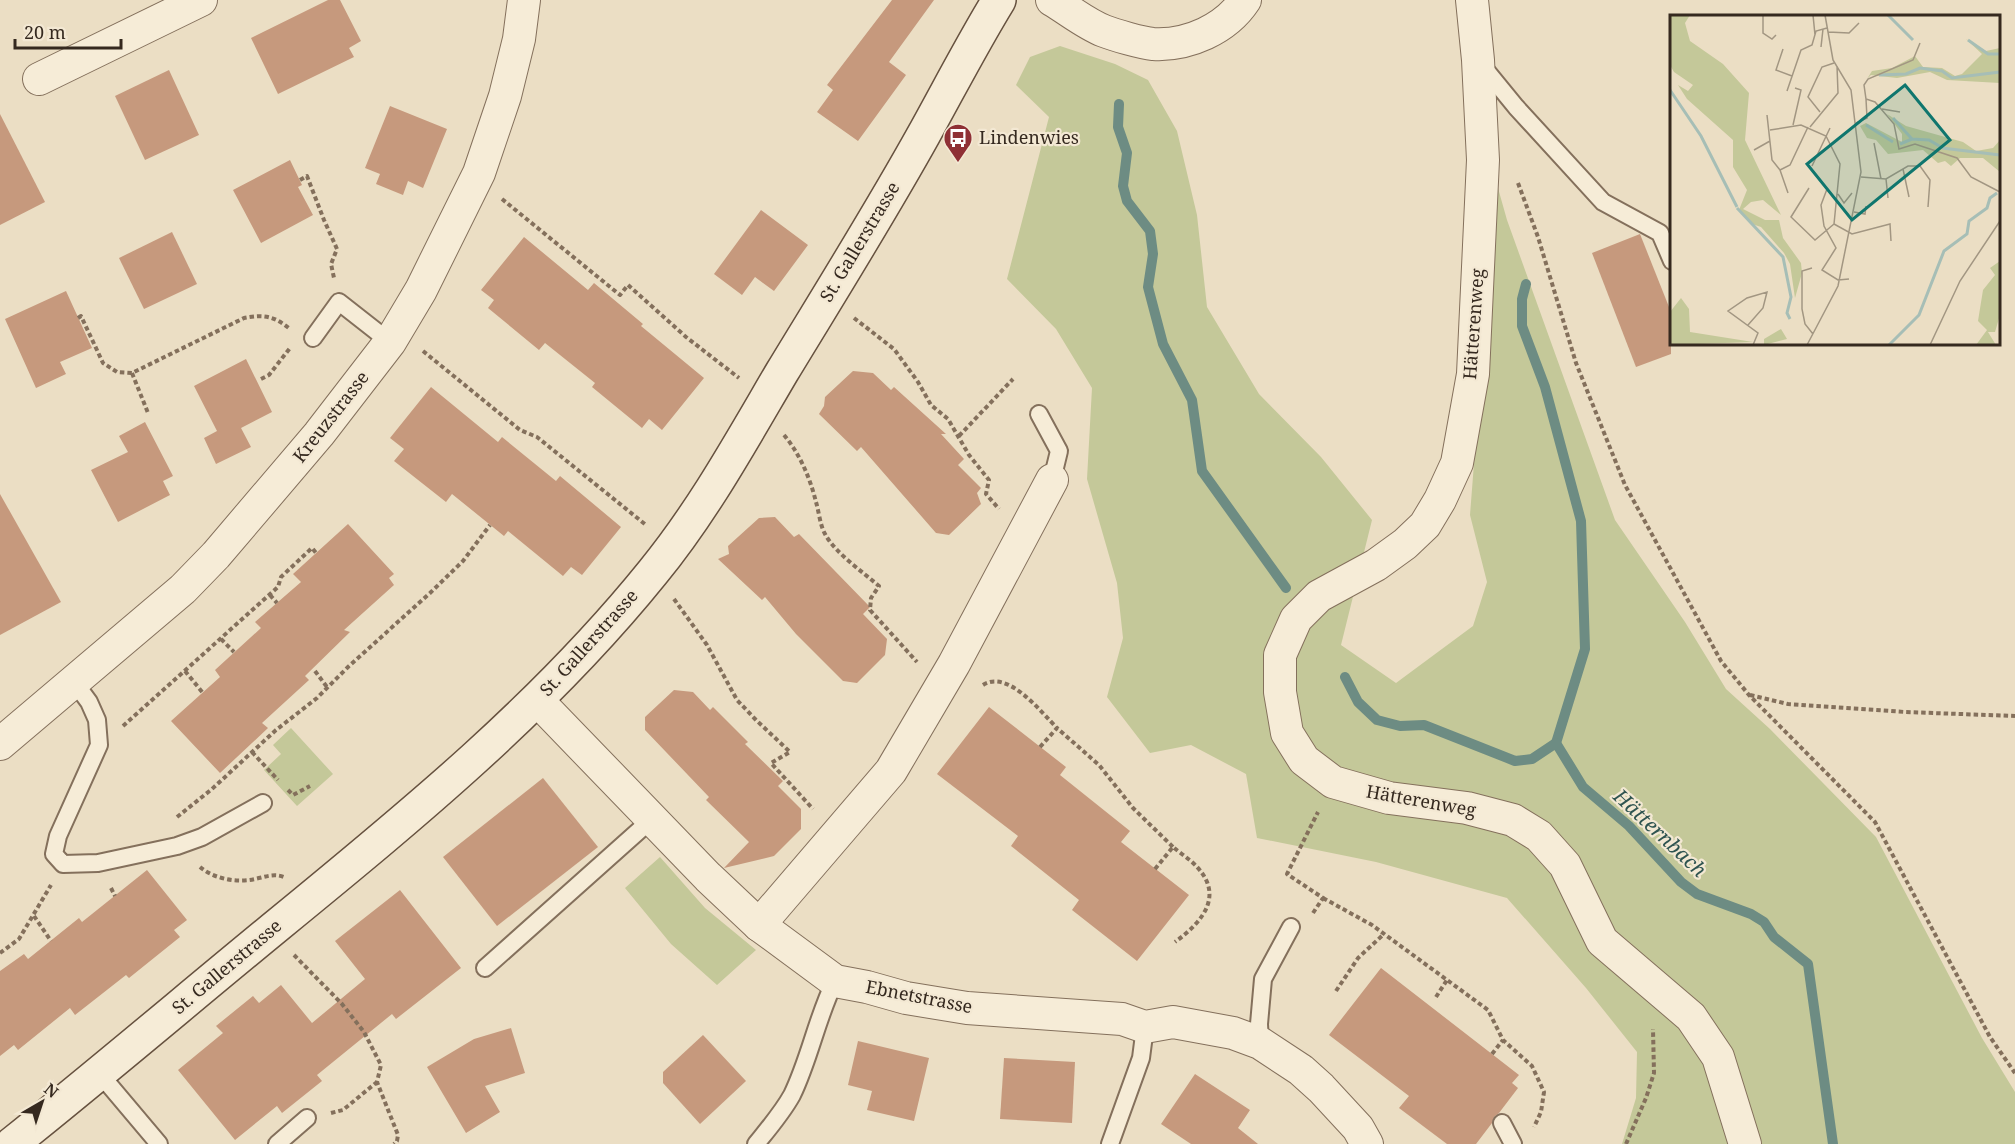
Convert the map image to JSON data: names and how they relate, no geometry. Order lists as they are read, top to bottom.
{
  "streets": {
    "street": [
      "St. Gallerstrasse",
      "Hätterenweg",
      "Kreuzstrasse",
      "Ebnetstrasse"
    ]
  },
  "crossings": [
    ["St. Gallerstrasse", "Ebnetstrasse"]
  ],
  "water": ["Hätternbach"],
  "places": {
    "bus stop": ["Lindenwies"]
  },
  "scale_bar": "20 m",
  "north": "top right"
}
